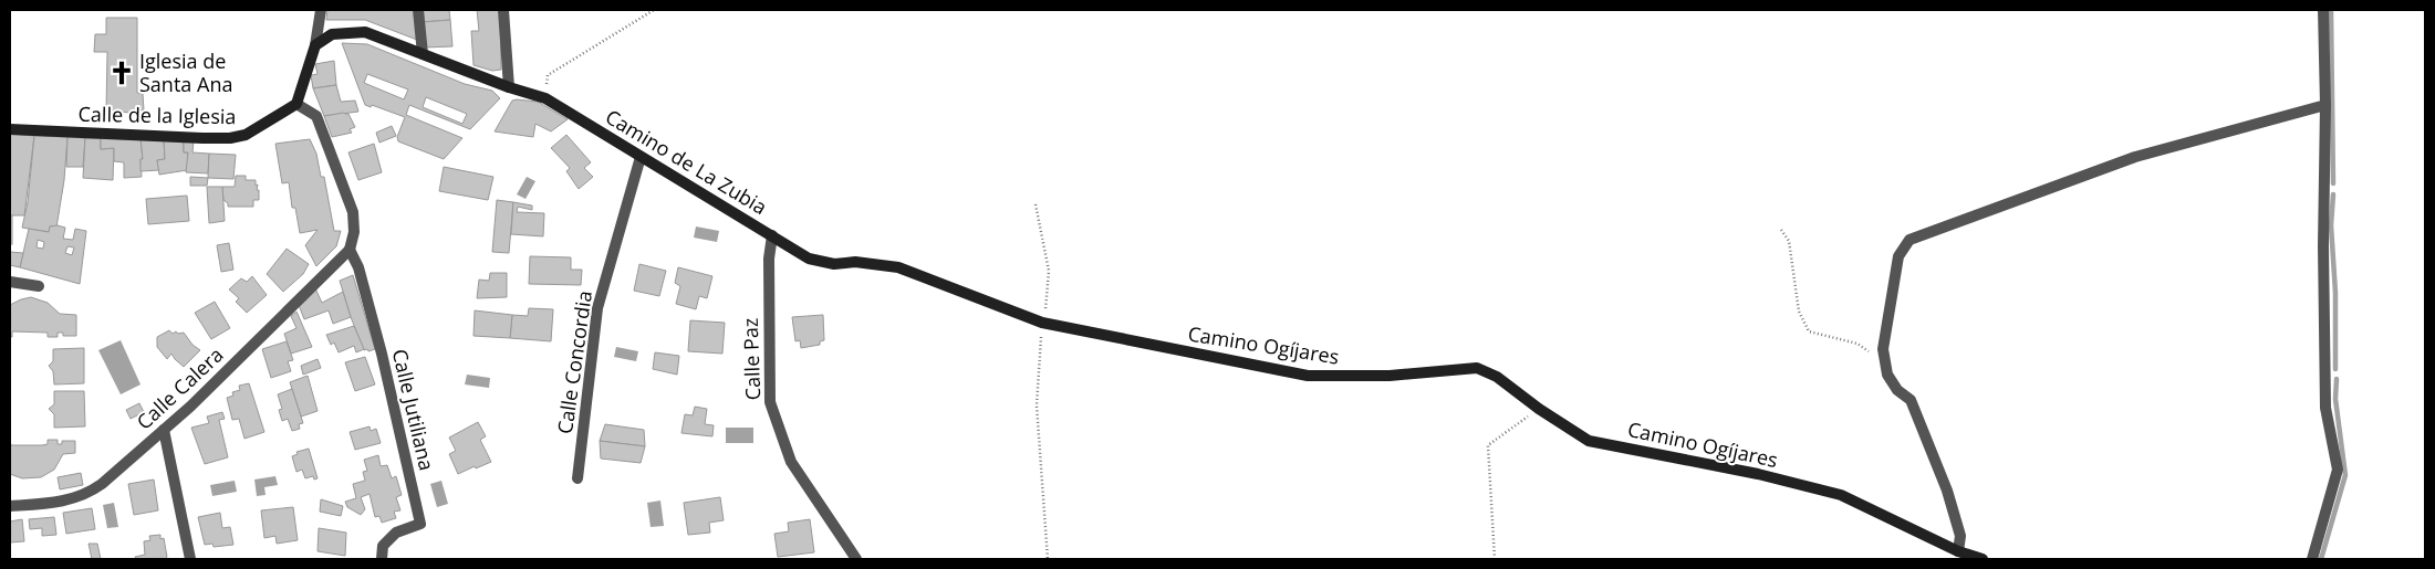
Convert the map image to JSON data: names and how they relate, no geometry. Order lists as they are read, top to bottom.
{
  "streets": {
    "street": [
      "Calle de la Iglesia",
      "Camino de La Zubia",
      "Camino Ogíjares",
      "Calle Paz",
      "Calle Concordia",
      "Calle Calera",
      "Calle Jutiliana"
    ]
  },
  "crossings": [
    ["Camino de La Zubia", "Camino Ogíjares"],
    ["Camino de La Zubia", "Calle Paz"],
    ["Camino de La Zubia", "Calle Concordia"],
    ["Calle Calera", "Calle Jutiliana"]
  ],
  "places": {
    "church": ["Iglesia de Santa Ana"]
  }
}
